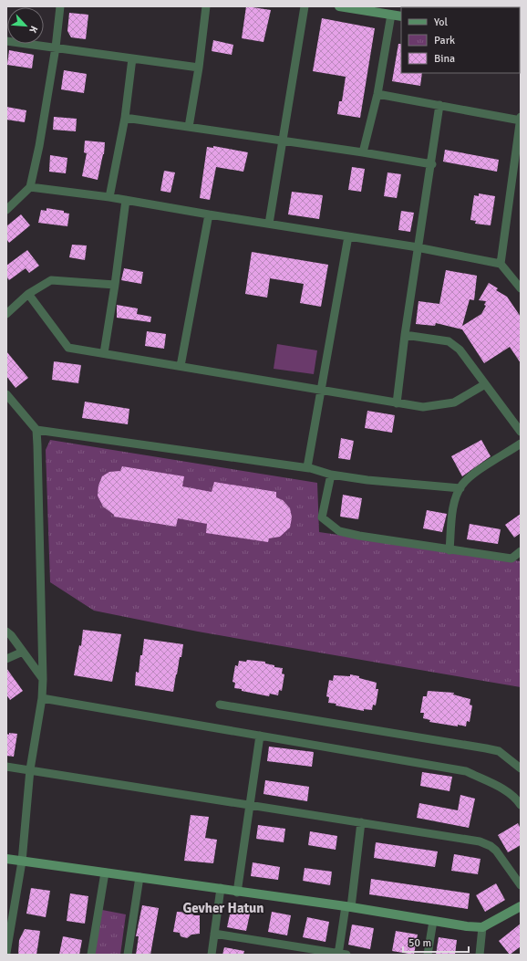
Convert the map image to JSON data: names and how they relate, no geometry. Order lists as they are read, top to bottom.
{
  "districts": ["Gevher Hatun"],
  "legend": ["Yol", "Park", "Bina"],
  "scale_bar": "50 m",
  "north": "bottom right"
}
